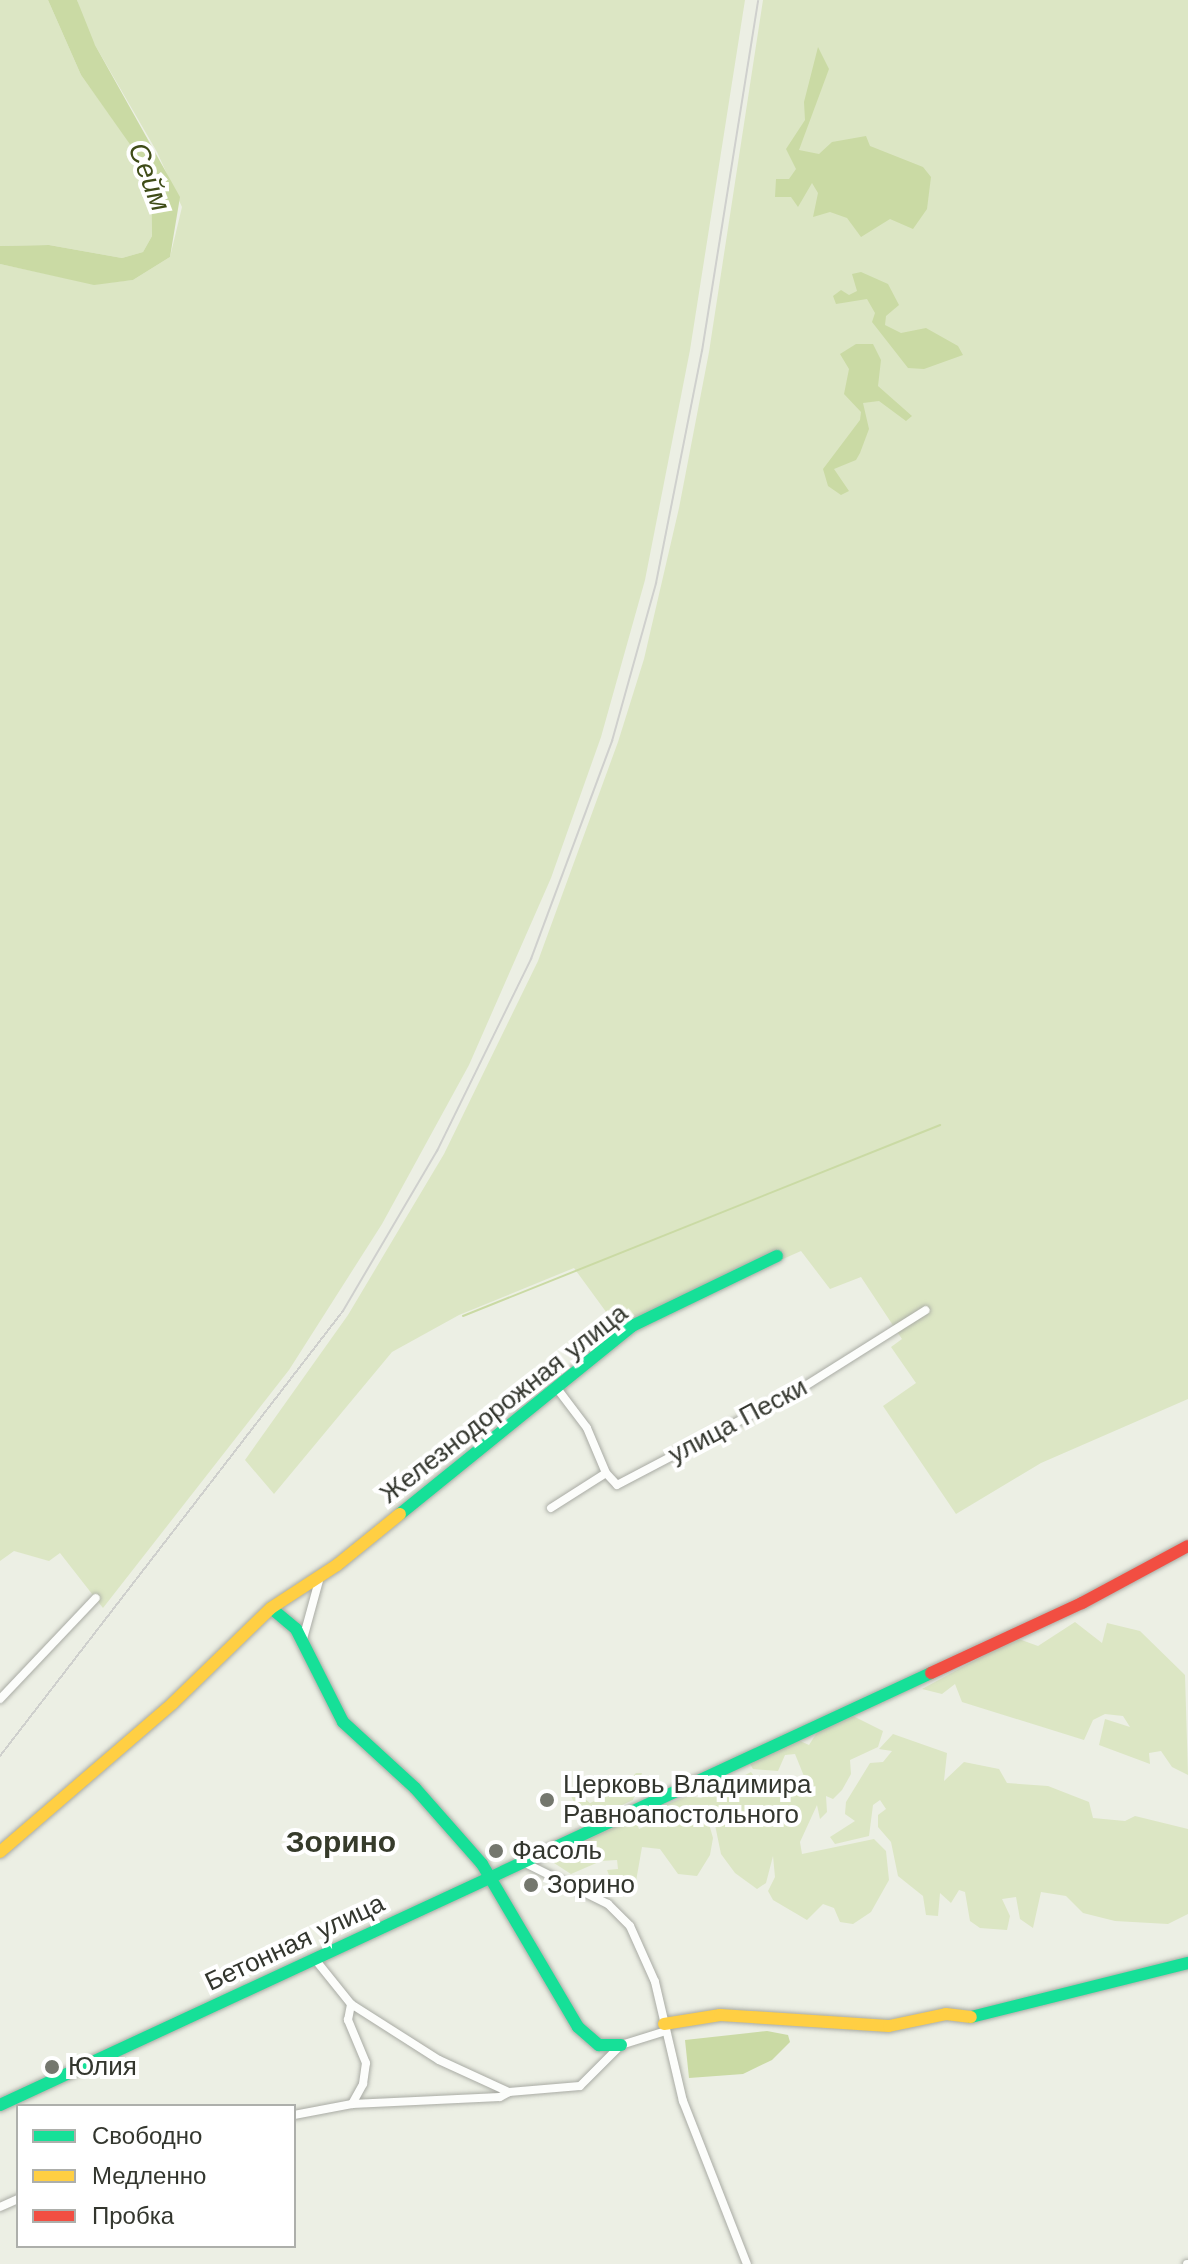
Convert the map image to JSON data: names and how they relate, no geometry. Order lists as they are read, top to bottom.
{
  "streets": {
    "street": ["Железнодорожная улица", "улица Пески", "Бетонная улица"]
  },
  "districts": ["Зорино"],
  "water": ["Сейм"],
  "places": [
    "Церковь Владимира Равноапостольного",
    "Фасоль",
    "Зорино",
    "Юлия"
  ],
  "legend": ["Свободно", "Медленно", "Пробка"]
}
